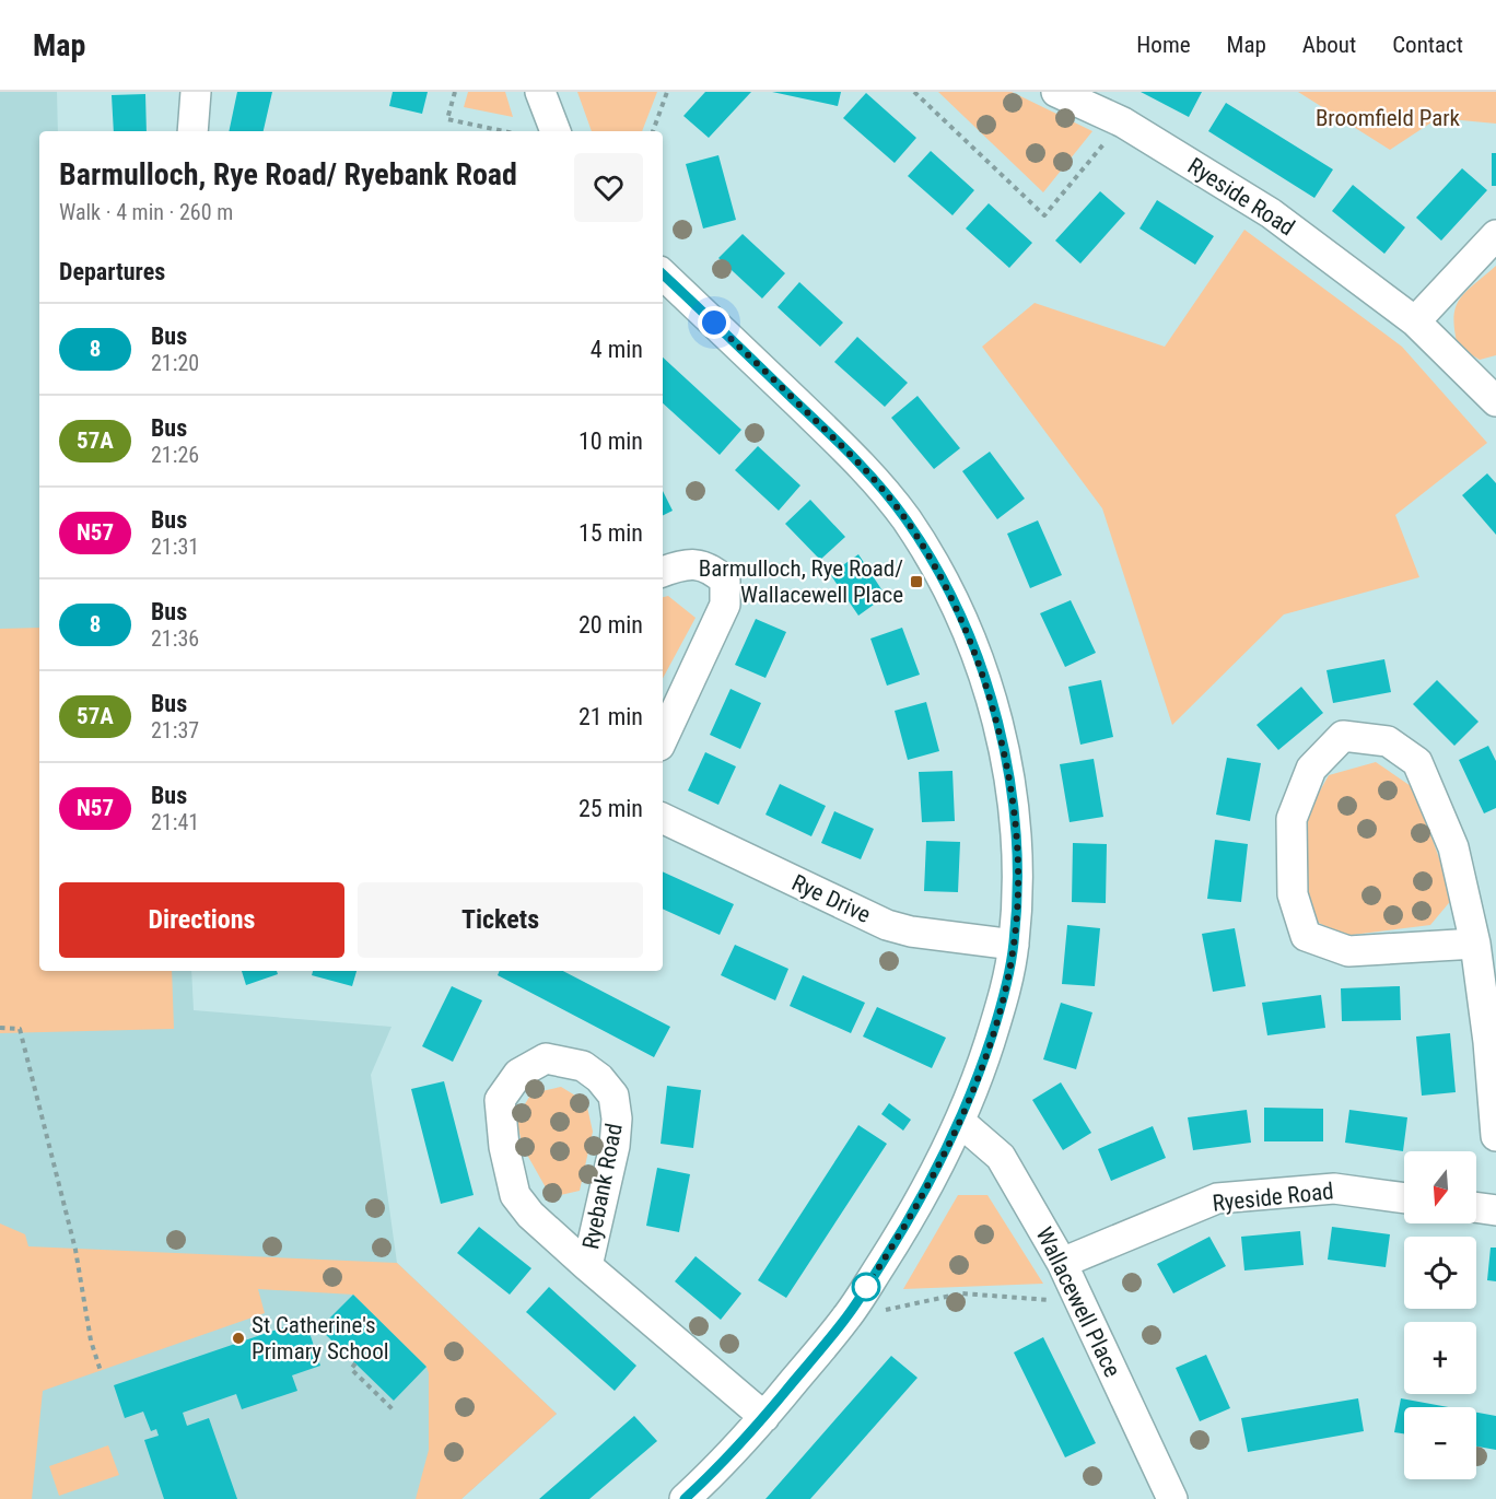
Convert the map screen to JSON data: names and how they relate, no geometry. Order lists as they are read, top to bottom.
{
  "streets": {
    "street": [
      "Ryeside Road",
      "Rye Drive",
      "Ryebank Road",
      "Wallacewell Place"
    ]
  },
  "crossings": [
    ["Ryeside Road", "Wallacewell Place"]
  ],
  "parks": ["Broomfield Park"],
  "places": {
    "transit": ["Barmulloch, Rye Road/ Wallacewell Place"],
    "other": ["St Catherine's Primary School"]
  },
  "lines": ["bus line 8"],
  "north": "bottom",
  "page": {
    "header": "Map",
    "nav": [
      "Home",
      "Map",
      "About",
      "Contact"
    ],
    "heading": [
      ["Barmulloch, Rye Road/ Ryebank Road", "Walk · 4 min · 260 m"],
      "Departures"
    ],
    "list": [
      {
        "mark": "8",
        "name": "Bus",
        "note": "21:20",
        "value": "4 min"
      },
      {
        "mark": "57A",
        "name": "Bus",
        "note": "21:26",
        "value": "10 min"
      },
      {
        "mark": "N57",
        "name": "Bus",
        "note": "21:31",
        "value": "15 min"
      },
      {
        "mark": "8",
        "name": "Bus",
        "note": "21:36",
        "value": "20 min"
      },
      {
        "mark": "57A",
        "name": "Bus",
        "note": "21:37",
        "value": "21 min"
      },
      {
        "mark": "N57",
        "name": "Bus",
        "note": "21:41",
        "value": "25 min"
      }
    ],
    "buttons": ["Directions", "Tickets"],
    "map_buttons": ["+", "−"]
  }
}
